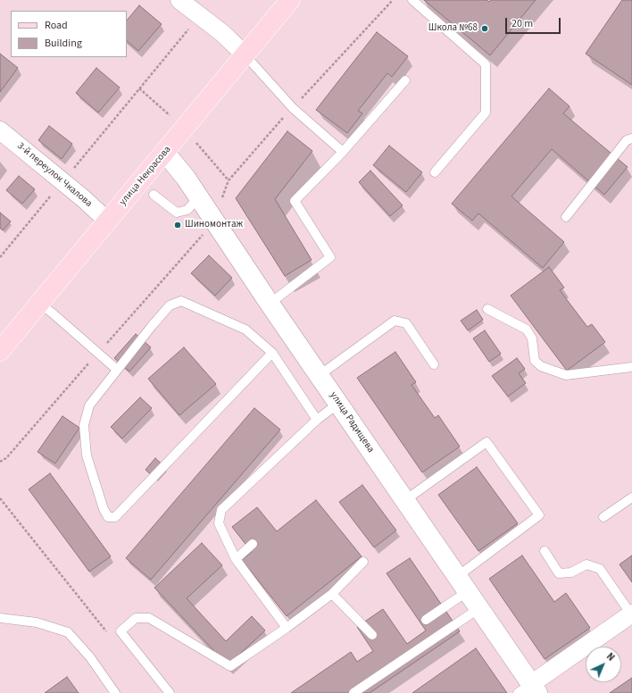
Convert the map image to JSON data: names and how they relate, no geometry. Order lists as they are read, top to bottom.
{
  "streets": {
    "main road": ["улица Некрасова"],
    "street": ["3-й переулок Чкалова", "улица Радищева"]
  },
  "crossings": [
    ["3-й переулок Чкалова", "улица Некрасова"],
    ["улица Некрасова", "улица Радищева"]
  ],
  "places": ["Школа №68", "Шиномонтаж"],
  "legend": ["Road", "Building"],
  "scale_bar": "20 m",
  "north": "top right"
}
